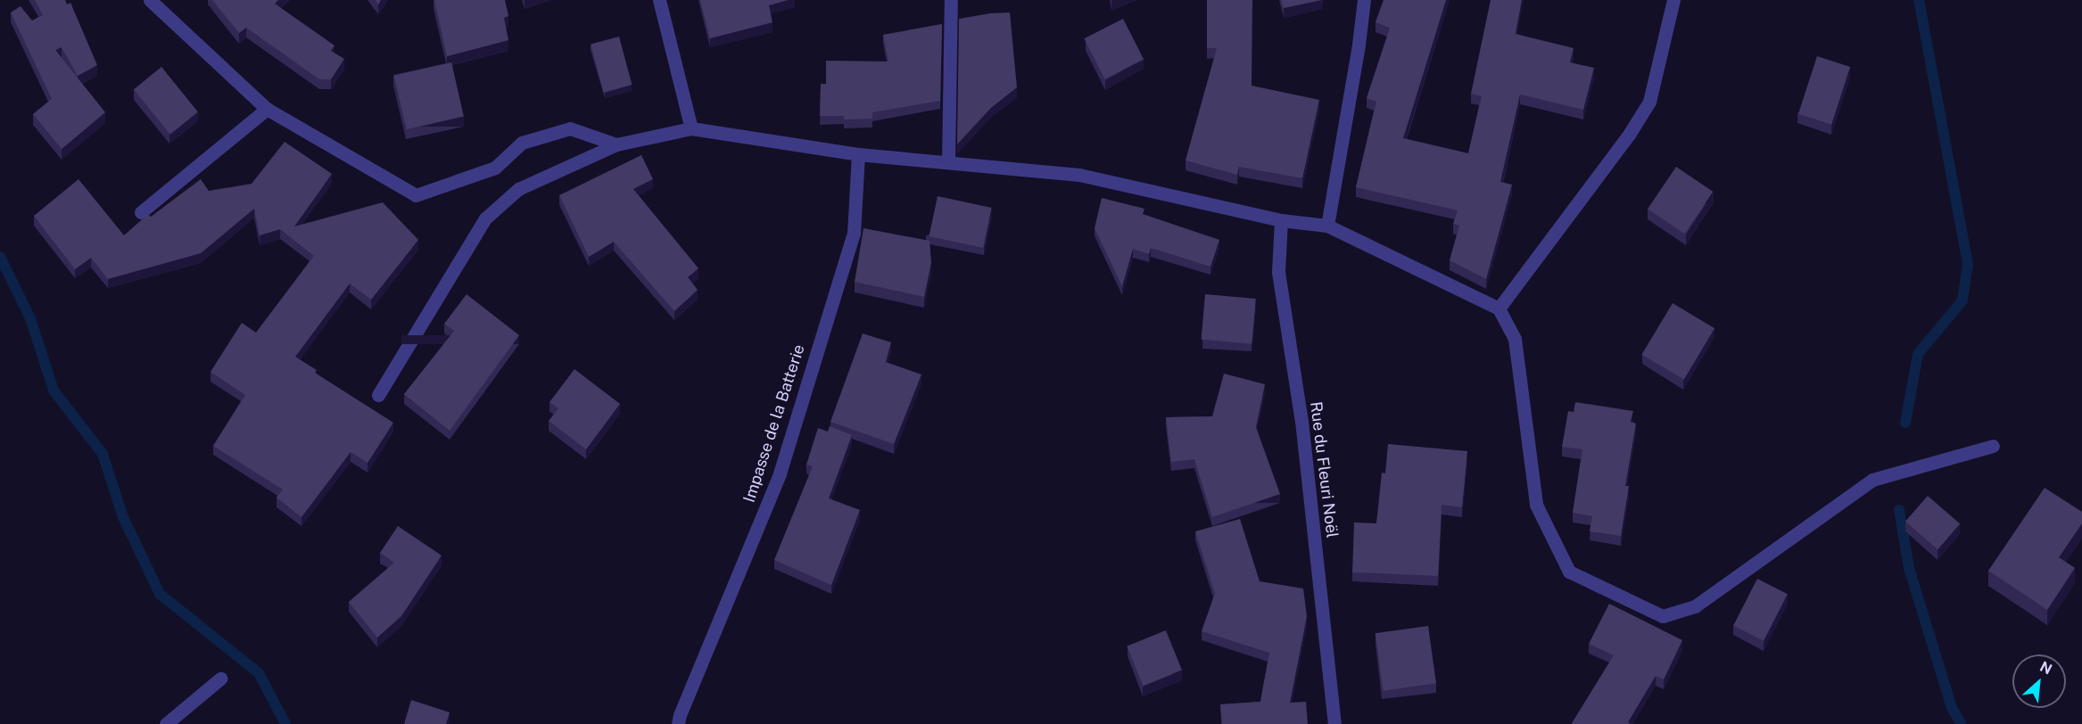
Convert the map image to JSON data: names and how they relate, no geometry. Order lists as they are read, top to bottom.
{
  "streets": {
    "street": ["Impasse de la Batterie", "Rue du Fleuri Noël"]
  },
  "north": "top right"
}
